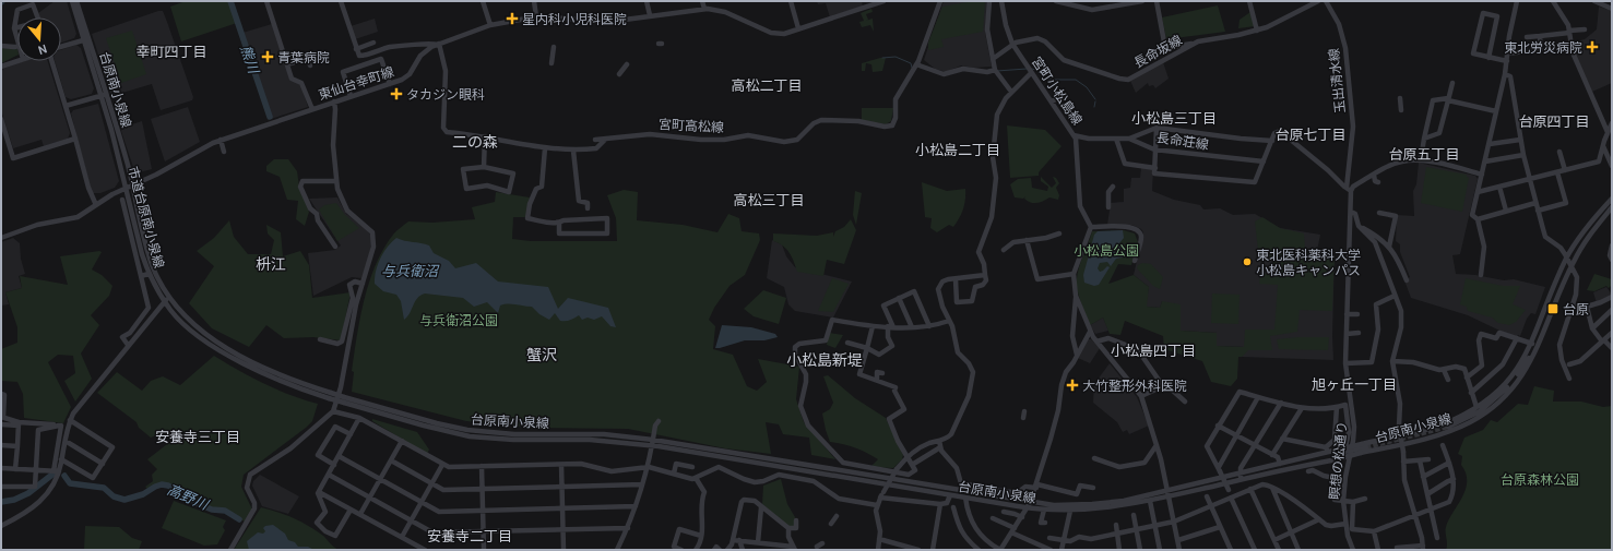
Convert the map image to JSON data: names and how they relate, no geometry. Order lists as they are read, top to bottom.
{
  "streets": {
    "street": [
      "長命坂線",
      "玉出清水線",
      "東仙台幸町線",
      "台原南小泉線",
      "宮町小松島線",
      "宮町高松線",
      "長命荘線",
      "市道台原南小泉線",
      "瞑想の松通り"
    ]
  },
  "crossings": [
    ["長命坂線", "宮町小松島線"],
    ["玉出清水線", "瞑想の松通り"],
    ["東仙台幸町線", "台原南小泉線"],
    ["東仙台幸町線", "市道台原南小泉線"],
    ["台原南小泉線", "市道台原南小泉線"],
    ["宮町小松島線", "長命荘線"]
  ],
  "districts": [
    "幸町四丁目",
    "高松二丁目",
    "小松島三丁目",
    "台原四丁目",
    "台原七丁目",
    "二の森",
    "小松島二丁目",
    "台原五丁目",
    "高松三丁目",
    "枡江",
    "小松島四丁目",
    "蟹沢",
    "小松島新堤",
    "旭ヶ丘一丁目",
    "安養寺三丁目",
    "安養寺二丁目"
  ],
  "water": ["熊川", "与兵衛沼", "高野川"],
  "parks": ["小松島公園", "与兵衛沼公園", "台原森林公園"],
  "places": {
    "health": [
      "星内科小児科医院",
      "東北労災病院",
      "青葉病院",
      "タカジン眼科",
      "大竹整形外科医院"
    ],
    "other": ["東北医科薬科大学 小松島キャンパス"],
    "transit": ["台原"]
  },
  "north": "bottom"
}
